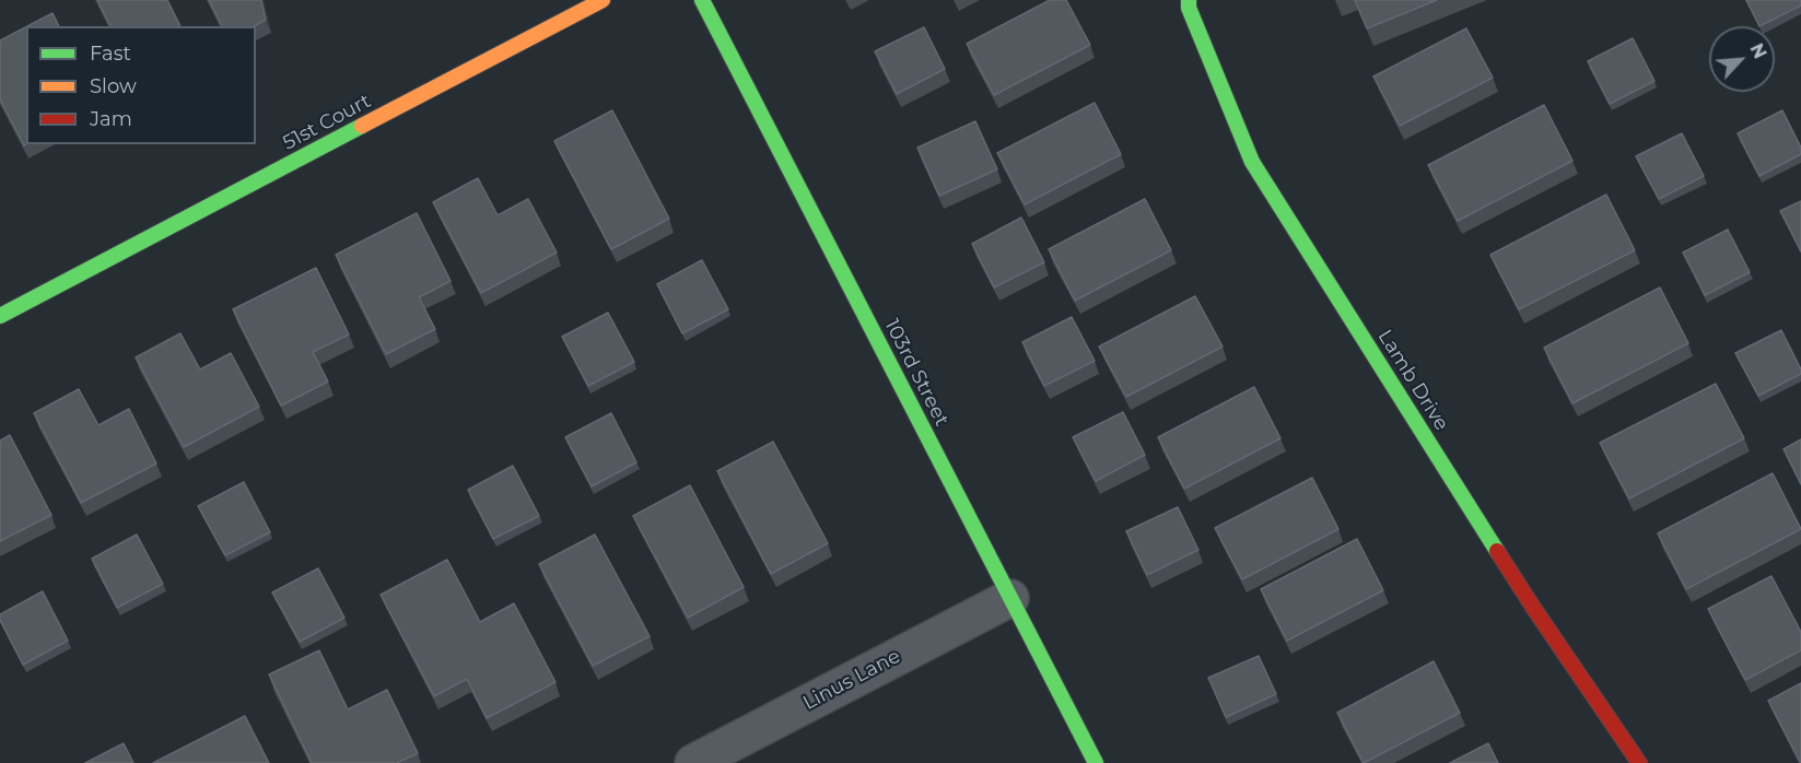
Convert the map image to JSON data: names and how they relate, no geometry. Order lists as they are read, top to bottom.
{
  "streets": {
    "street": [
      "51st Court",
      "103rd Street",
      "Lamb Drive",
      "Linus Lane"
    ]
  },
  "crossings": [
    ["103rd Street", "Linus Lane"]
  ],
  "legend": ["Fast", "Slow", "Jam"],
  "north": "top right"
}
